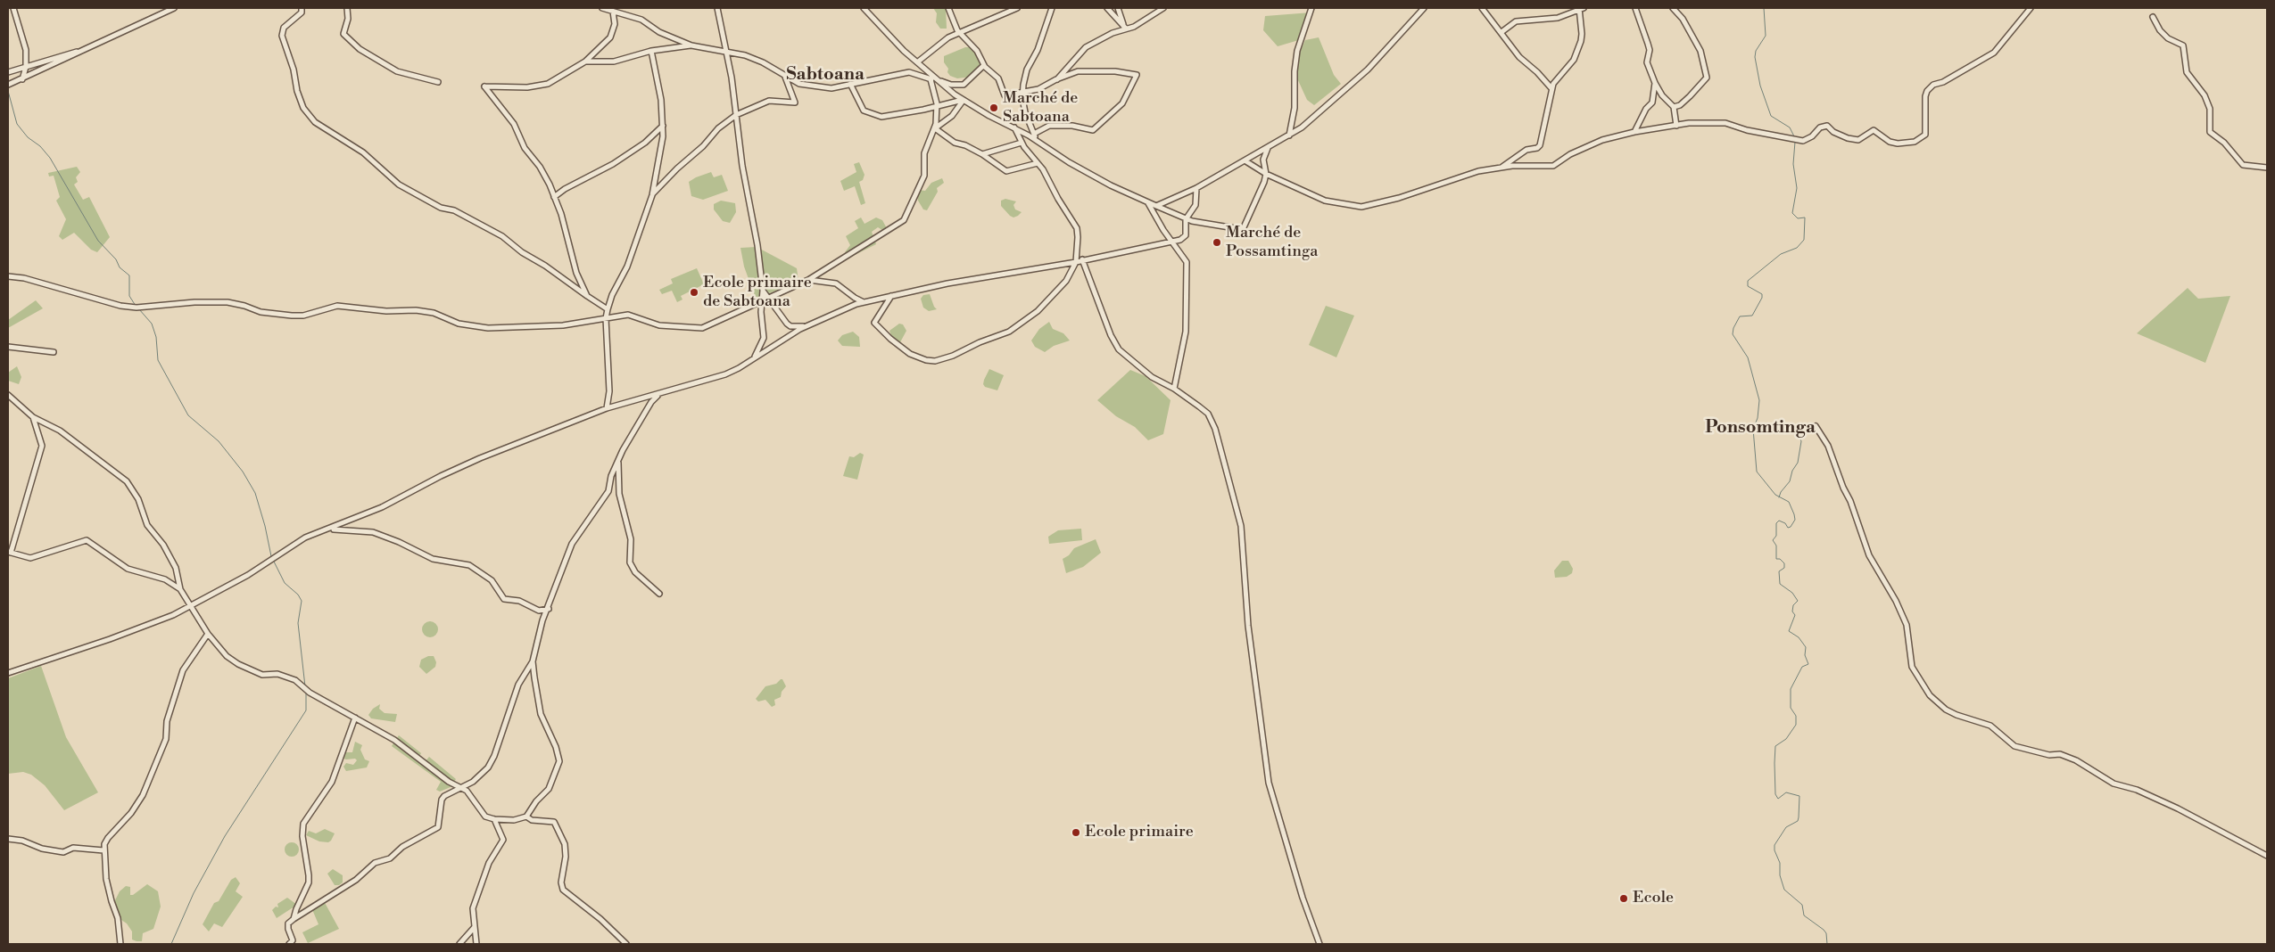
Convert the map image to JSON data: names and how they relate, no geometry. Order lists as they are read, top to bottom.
{
  "districts": ["Sabtoana", "Ponsomtinga"],
  "places": [
    "Marché de Sabtoana",
    "Marché de Possamtinga",
    "Ecole primaire de Sabtoana",
    "Ecole primaire",
    "Ecole"
  ]
}
